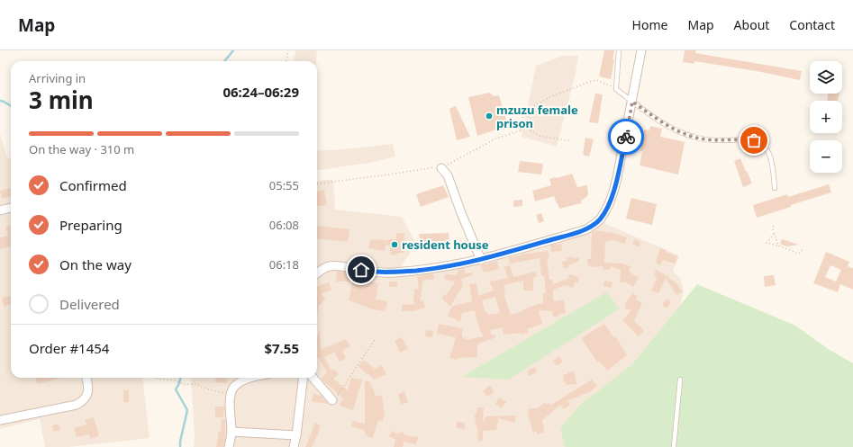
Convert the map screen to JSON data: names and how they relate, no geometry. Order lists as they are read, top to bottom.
{
  "places": ["mzuzu female prison", "resident house"],
  "page": {
    "header": "Map",
    "nav": [
      "Home",
      "Map",
      "About",
      "Contact"
    ],
    "map_buttons": ["+", "−"],
    "heading": ["3 min", "Arriving in", "06:24–06:29"],
    "panel": ["Order #1454", "$7.55"],
    "bar": "On the way · 310 m",
    "list": [
      ["Confirmed", "05:55"],
      ["Preparing", "06:08"],
      ["On the way", "06:18"],
      "Delivered"
    ]
  }
}
